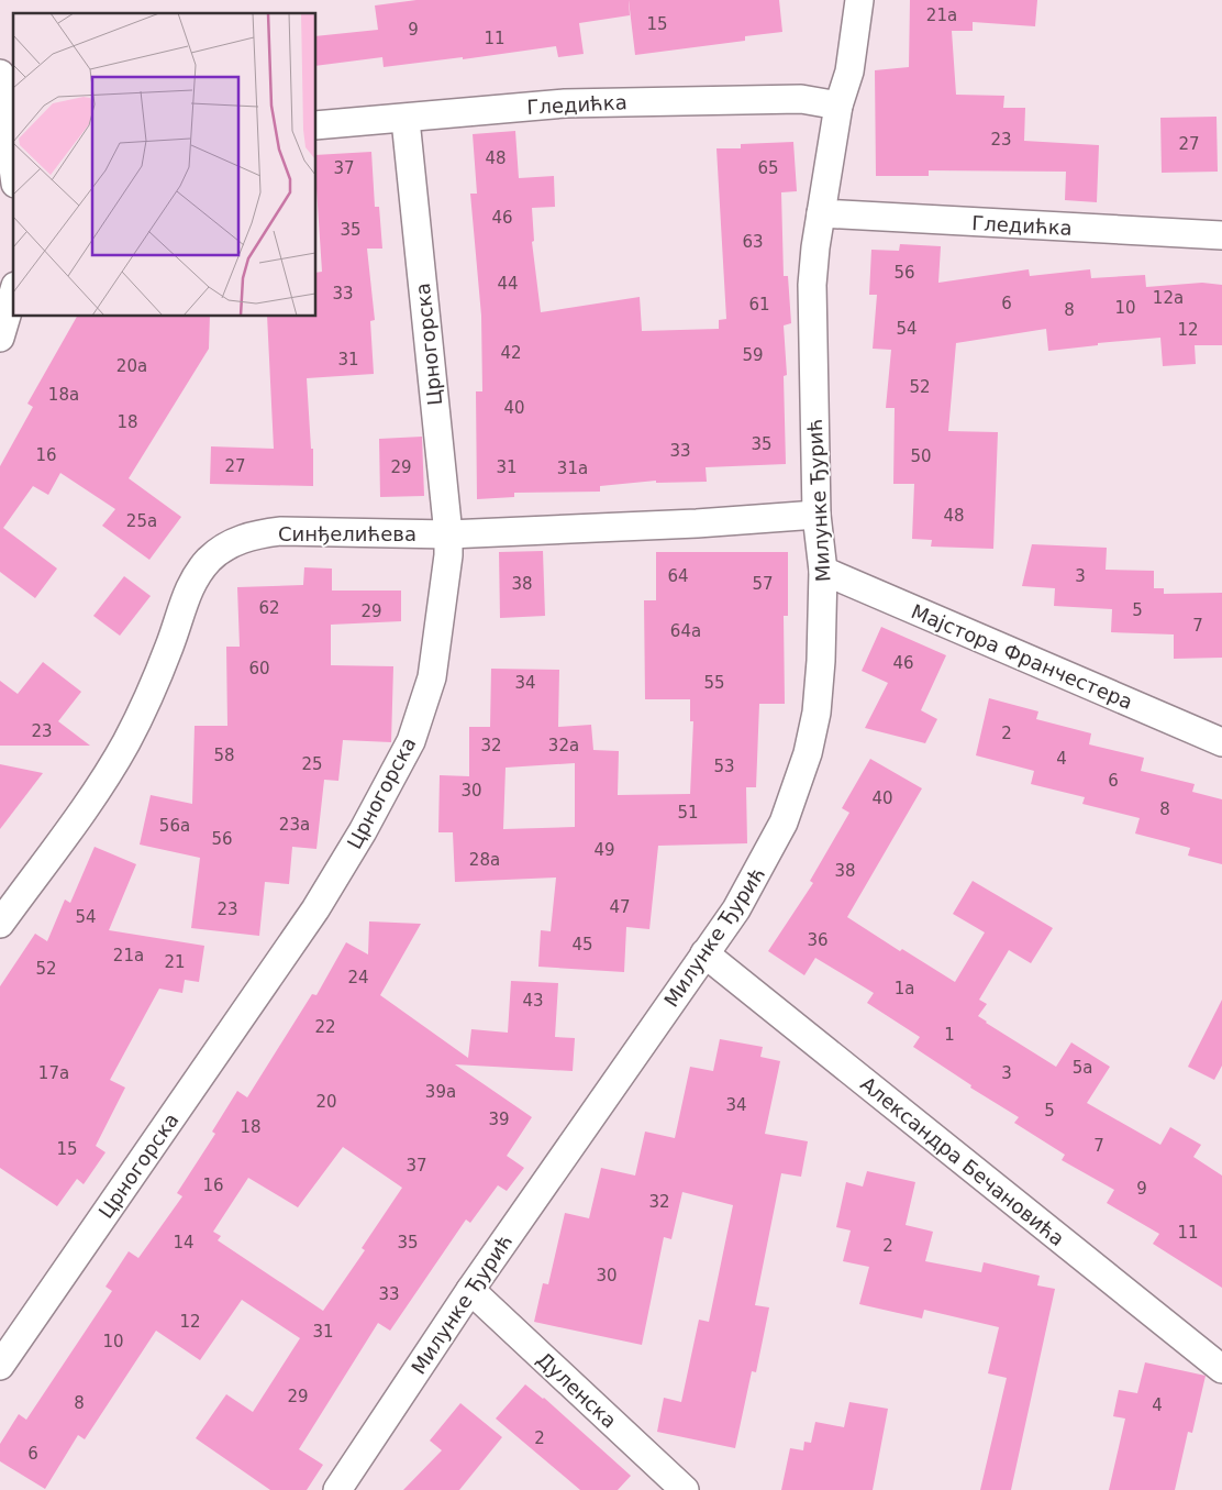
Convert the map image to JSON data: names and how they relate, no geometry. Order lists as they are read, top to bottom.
{
  "streets": {
    "street": [
      "Гледићка",
      "Црногорска",
      "Милунке Ђурић",
      "Синђелићева",
      "Мајстора Франчестера",
      "Александра Бечановића",
      "Дуленска"
    ]
  },
  "crossings": [
    ["Гледићка", "Црногорска"],
    ["Гледићка", "Милунке Ђурић"],
    ["Црногорска", "Синђелићева"],
    ["Милунке Ђурић", "Синђелићева"],
    ["Милунке Ђурић", "Мајстора Франчестера"],
    ["Милунке Ђурић", "Александра Бечановића"],
    ["Милунке Ђурић", "Дуленска"]
  ],
  "house_numbers": [
    "21a",
    "15",
    "9",
    "11",
    "23",
    "27",
    "48",
    "37",
    "65",
    "46",
    "35",
    "63",
    "56",
    "44",
    "33",
    "12a",
    "6",
    "61",
    "10",
    "8",
    "54",
    "12",
    "42",
    "59",
    "31",
    "20a",
    "52",
    "18a",
    "40",
    "18",
    "35",
    "33",
    "16",
    "50",
    "27",
    "29",
    "31",
    "31a",
    "48",
    "25a",
    "64",
    "3",
    "38",
    "57",
    "62",
    "5",
    "29",
    "7",
    "64a",
    "46",
    "60",
    "34",
    "55",
    "23",
    "2",
    "32",
    "32a",
    "58",
    "4",
    "25",
    "53",
    "6",
    "30",
    "40",
    "8",
    "51",
    "23a",
    "56a",
    "56",
    "49",
    "28a",
    "38",
    "47",
    "23",
    "54",
    "36",
    "45",
    "21a",
    "21",
    "52",
    "24",
    "1a",
    "43",
    "22",
    "1",
    "5a",
    "17a",
    "3",
    "39a",
    "20",
    "34",
    "5",
    "39",
    "18",
    "7",
    "15",
    "37",
    "16",
    "9",
    "32",
    "11",
    "14",
    "35",
    "2",
    "30",
    "33",
    "12",
    "31",
    "10",
    "29",
    "8",
    "4",
    "2",
    "6"
  ]
}
